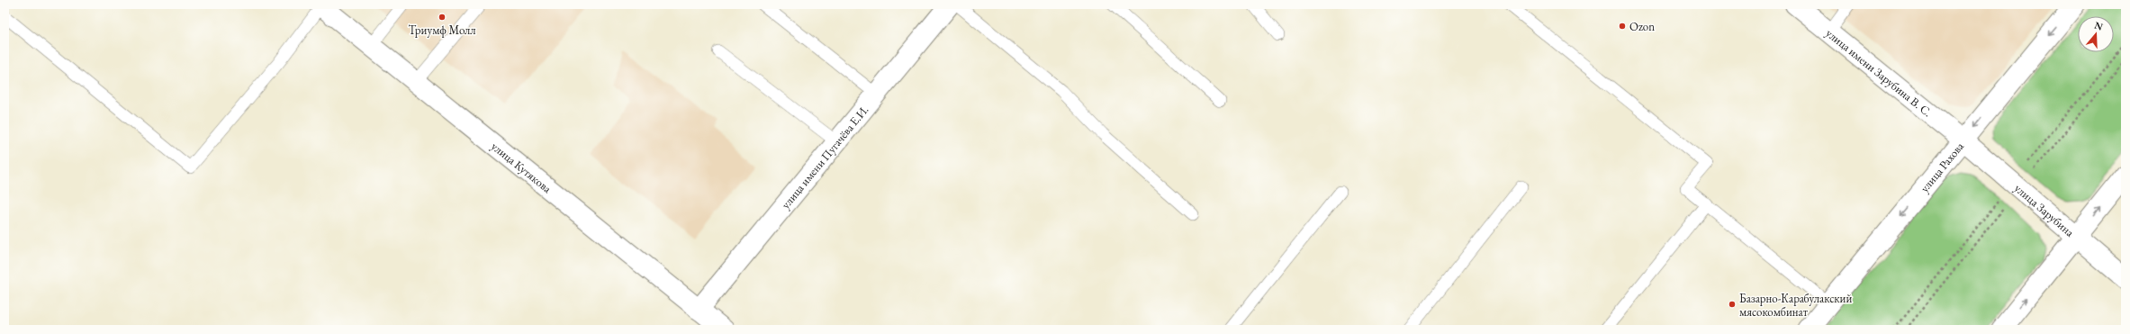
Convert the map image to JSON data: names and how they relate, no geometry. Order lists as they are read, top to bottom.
{
  "streets": {
    "street": [
      "улица имени Зарубина В. С.",
      "улица имени Пугачёва Е.И.",
      "улица Кутякова",
      "улица Рахова",
      "улица Зарубина"
    ]
  },
  "crossings": [
    ["улица имени Зарубина В. С.", "улица Рахова"],
    ["улица имени Зарубина В. С.", "улица Зарубина"],
    ["улица имени Пугачёва Е.И.", "улица Кутякова"],
    ["улица Рахова", "улица Зарубина"]
  ],
  "places": ["Триумф Молл", "Ozon", "Базарно-Карабулакский мясокомбинат"],
  "north": "top"
}
